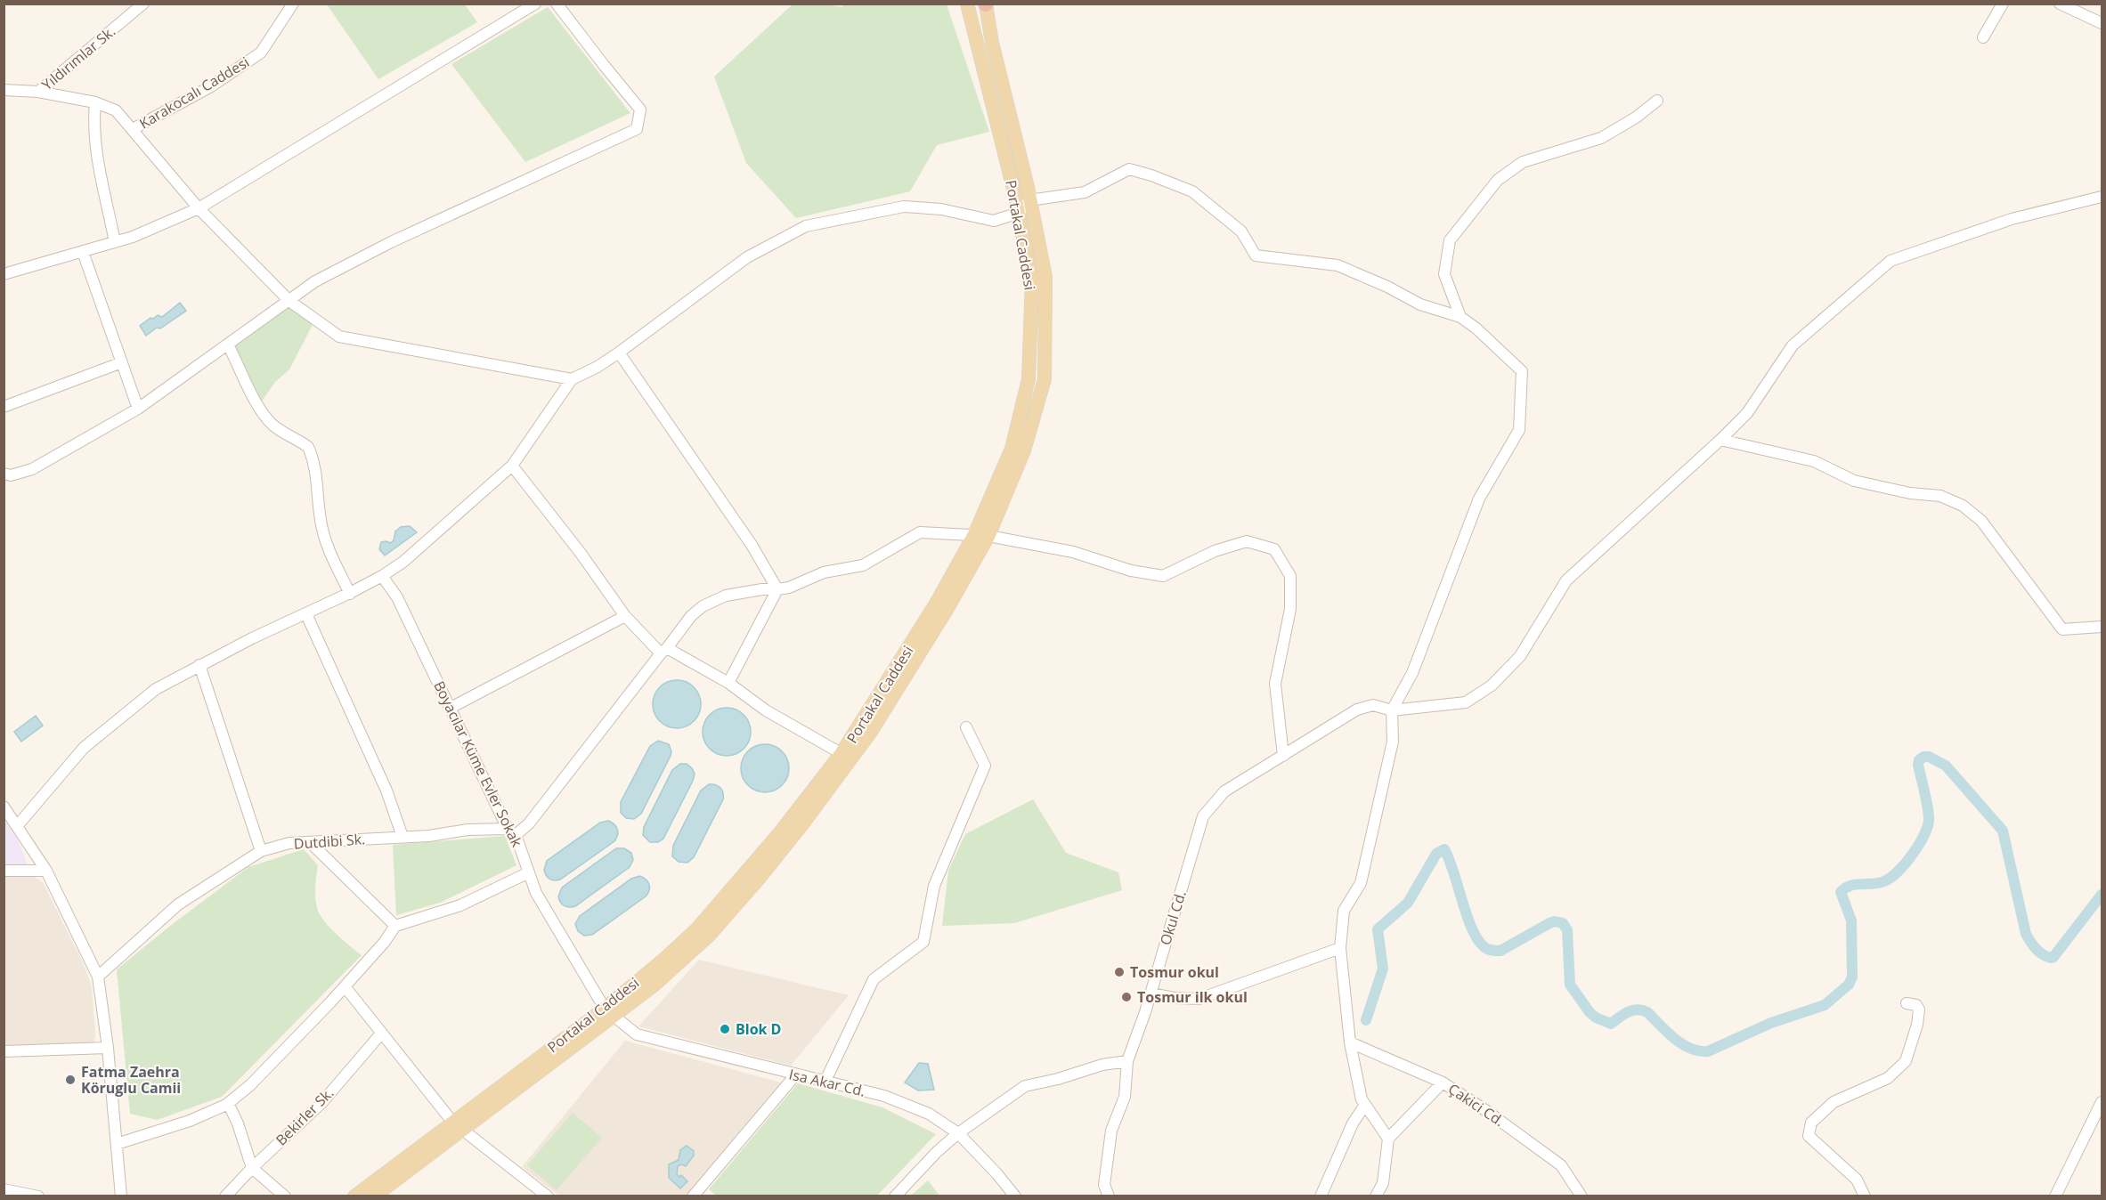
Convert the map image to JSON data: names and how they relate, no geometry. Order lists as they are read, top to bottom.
{
  "streets": {
    "main road": ["Portakal Caddesi"],
    "street": [
      "Yıldırımlar Sk.",
      "Karakocalı Caddesi",
      "Boyacılar Küme Evler Sokak",
      "Dutdibi Sk.",
      "Okul Cd.",
      "Isa Akar Cd.",
      "Çakici Cd.",
      "Bekirler Sk."
    ]
  },
  "crossings": [
    ["Portakal Caddesi", "Boyacılar Küme Evler Sokak"],
    ["Portakal Caddesi", "Isa Akar Cd."],
    ["Boyacılar Küme Evler Sokak", "Dutdibi Sk."],
    ["Boyacılar Küme Evler Sokak", "Isa Akar Cd."]
  ],
  "places": [
    "Tosmur okul",
    "Tosmur ilk okul",
    "Blok D",
    "Fatma Zaehra Köruglu Camii"
  ]
}
